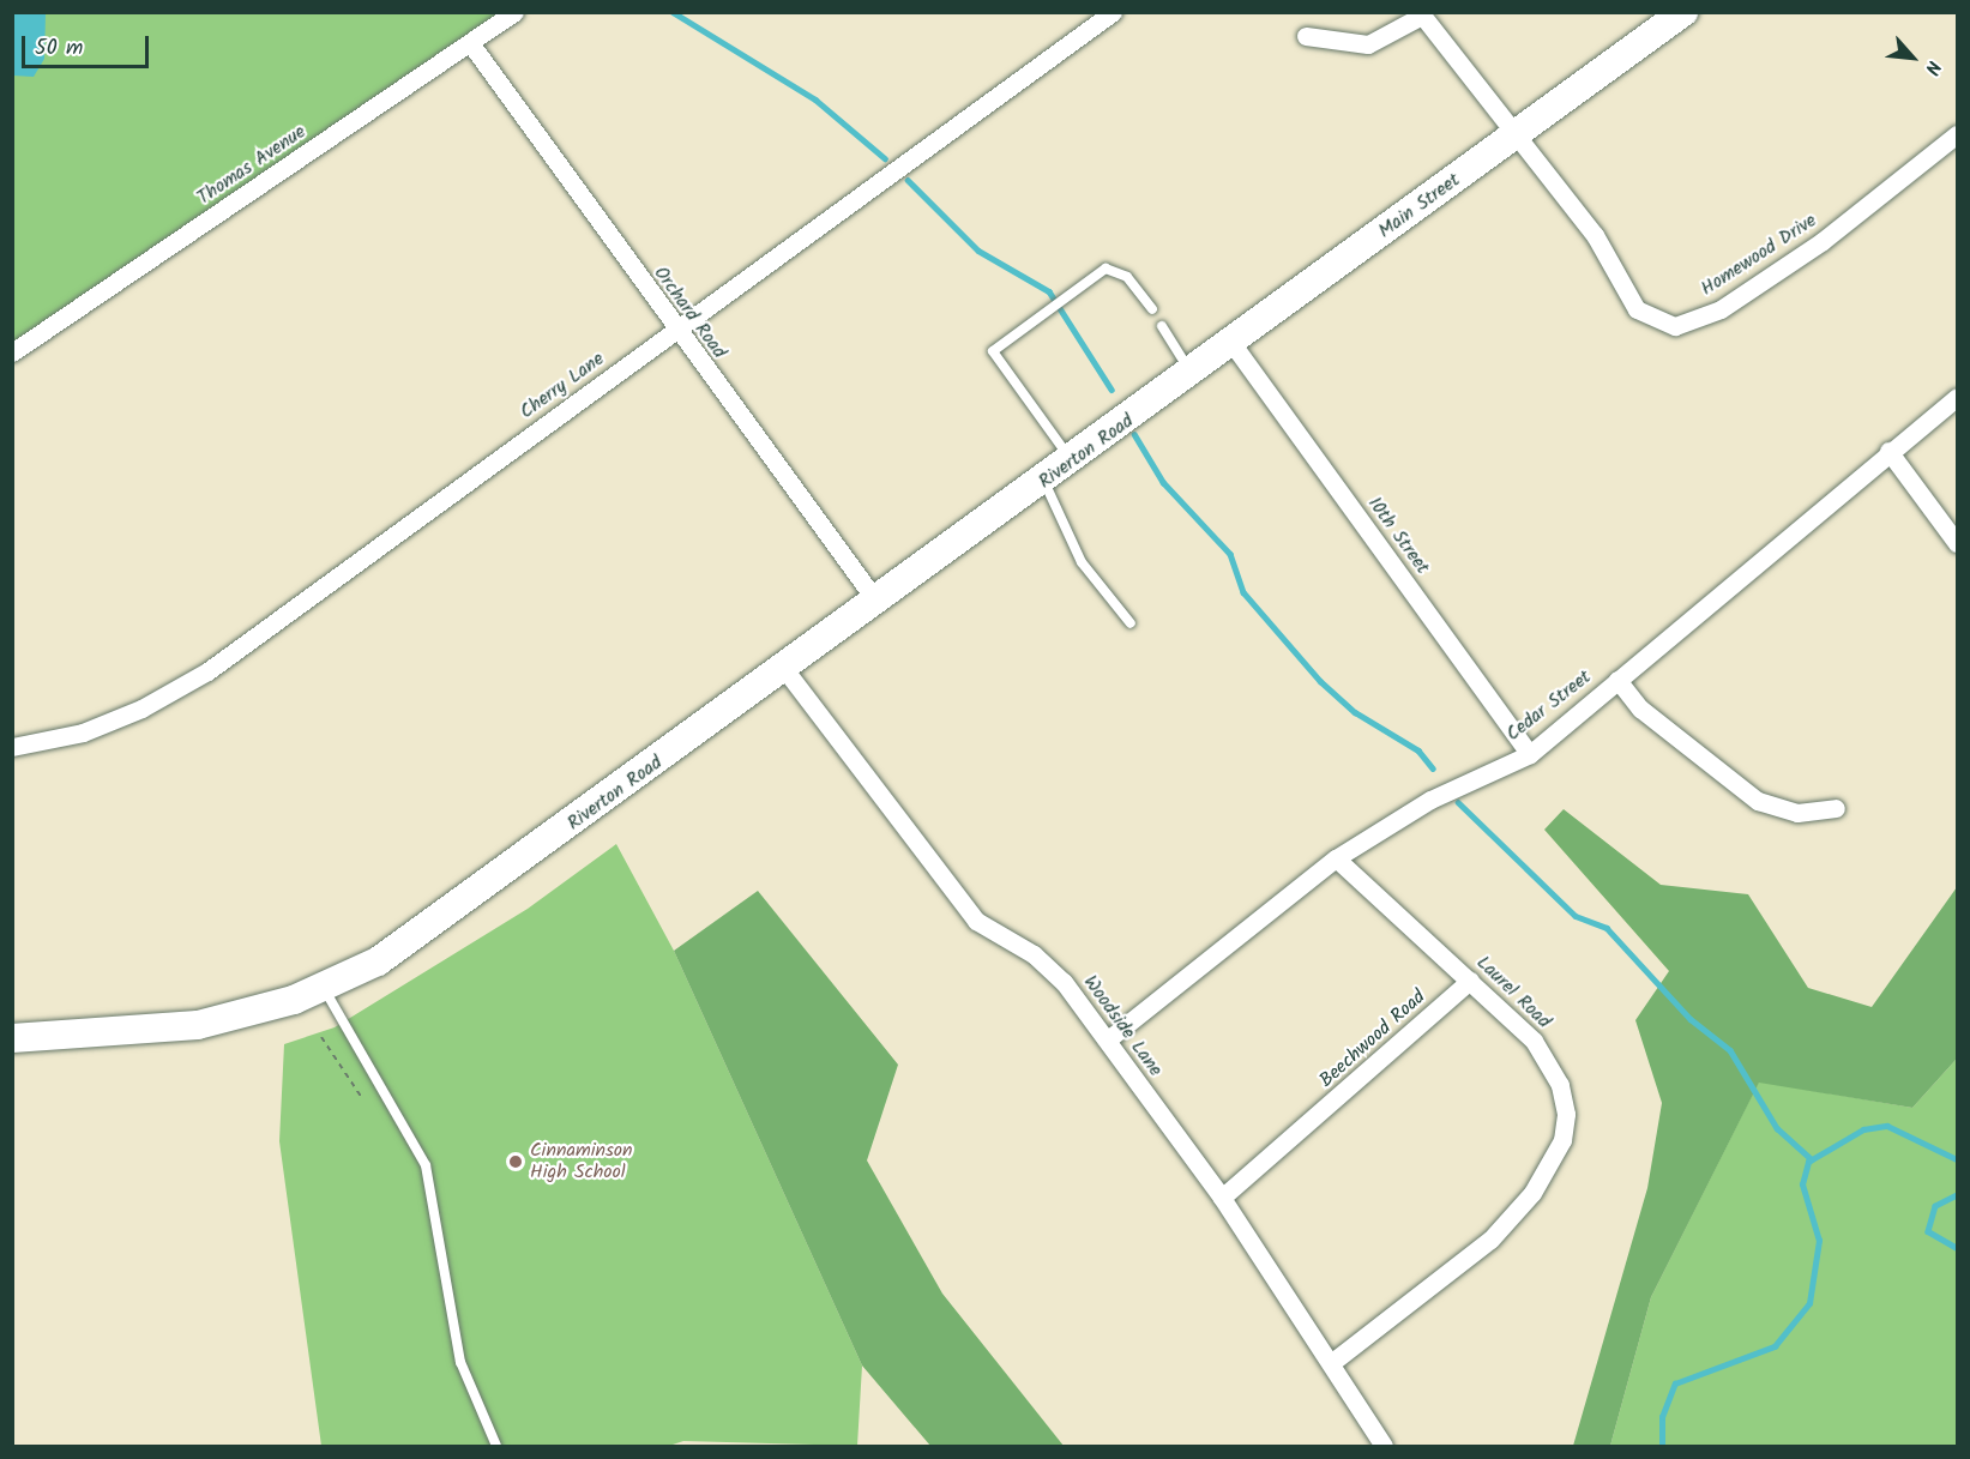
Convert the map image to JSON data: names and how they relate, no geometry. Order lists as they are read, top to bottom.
{
  "streets": {
    "main road": ["Main Street", "Riverton Road"],
    "street": [
      "Thomas Avenue",
      "Homewood Drive",
      "Orchard Road",
      "Cherry Lane",
      "10th Street",
      "Cedar Street",
      "Laurel Road",
      "Woodside Lane",
      "Beechwood Road"
    ]
  },
  "crossings": [
    ["Thomas Avenue", "Orchard Road"],
    ["Main Street", "Homewood Drive"],
    ["Main Street", "Riverton Road"],
    ["Main Street", "10th Street"],
    ["Orchard Road", "Cherry Lane"],
    ["Orchard Road", "Riverton Road"],
    ["Riverton Road", "Woodside Lane"],
    ["10th Street", "Cedar Street"],
    ["Cedar Street", "Laurel Road"],
    ["Cedar Street", "Woodside Lane"],
    ["Laurel Road", "Woodside Lane"],
    ["Laurel Road", "Beechwood Road"],
    ["Woodside Lane", "Beechwood Road"]
  ],
  "places": ["Cinnaminson High School"],
  "scale_bar": "50 m",
  "north": "bottom right"
}
